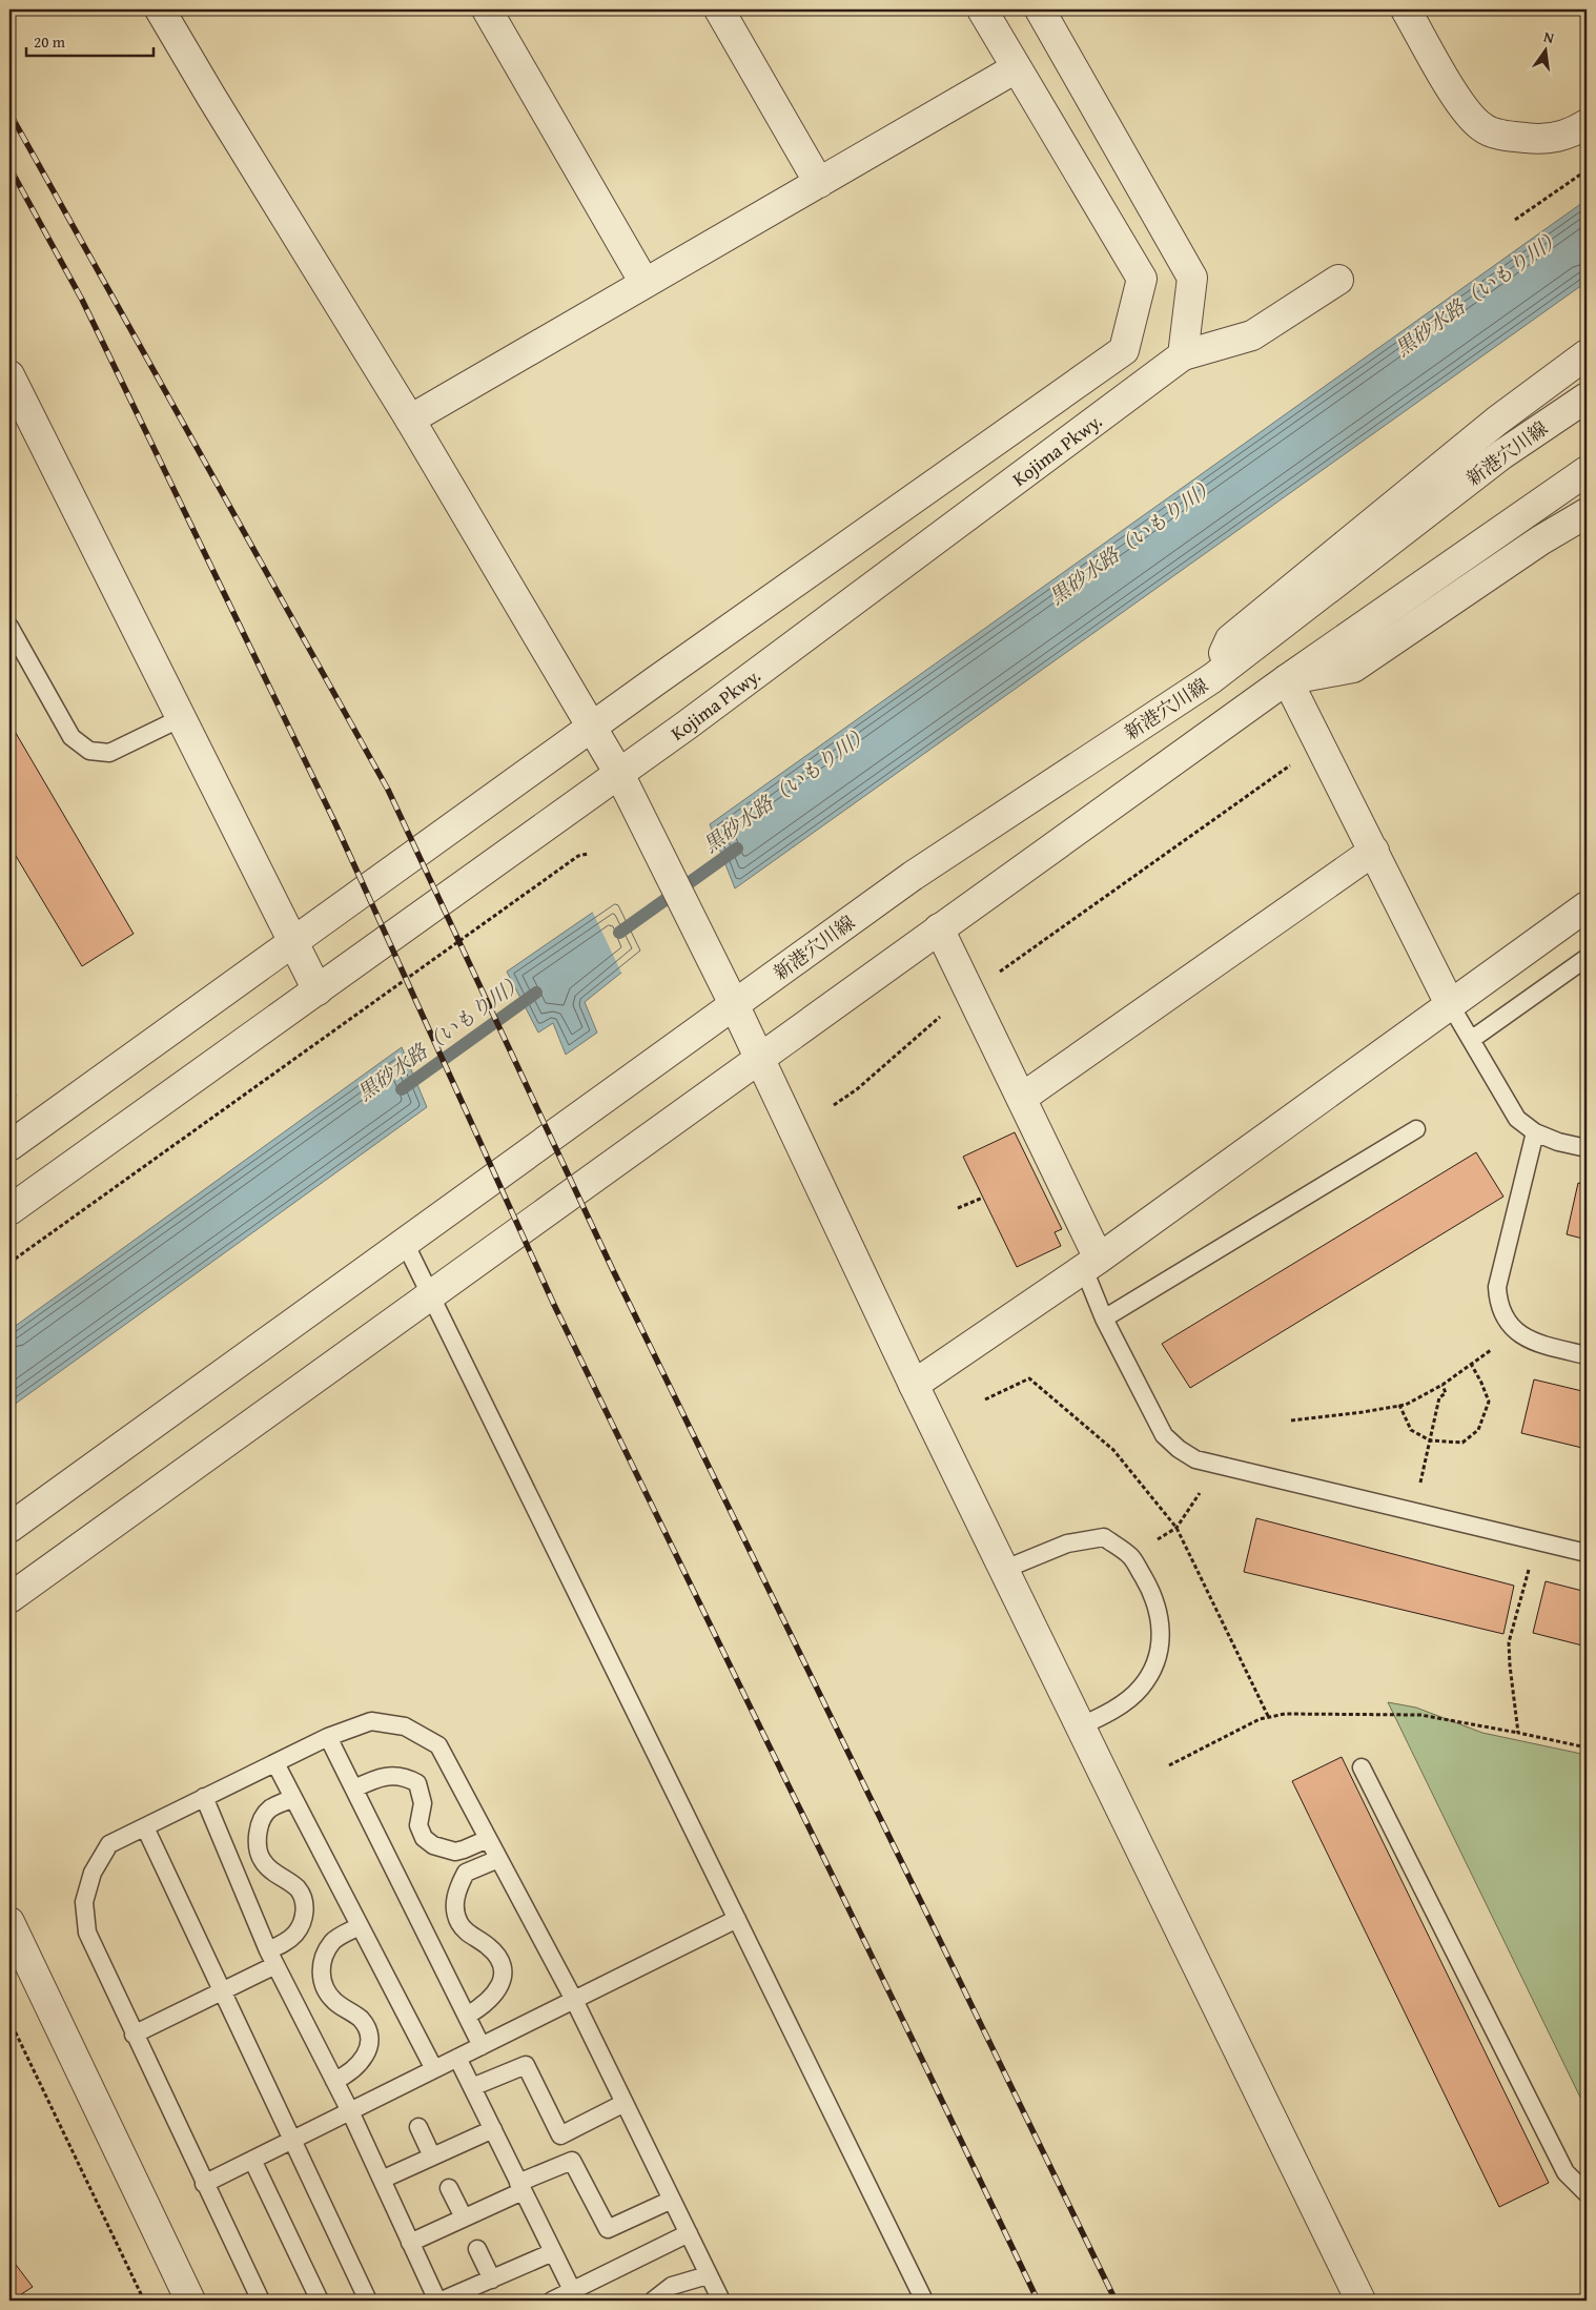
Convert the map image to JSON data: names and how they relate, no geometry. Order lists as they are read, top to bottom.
{
  "streets": {
    "street": ["Kojima Pkwy.", "新港穴川線"]
  },
  "water": ["黒砂水路（いもり川）"],
  "scale_bar": "20 m",
  "north": "top"
}
